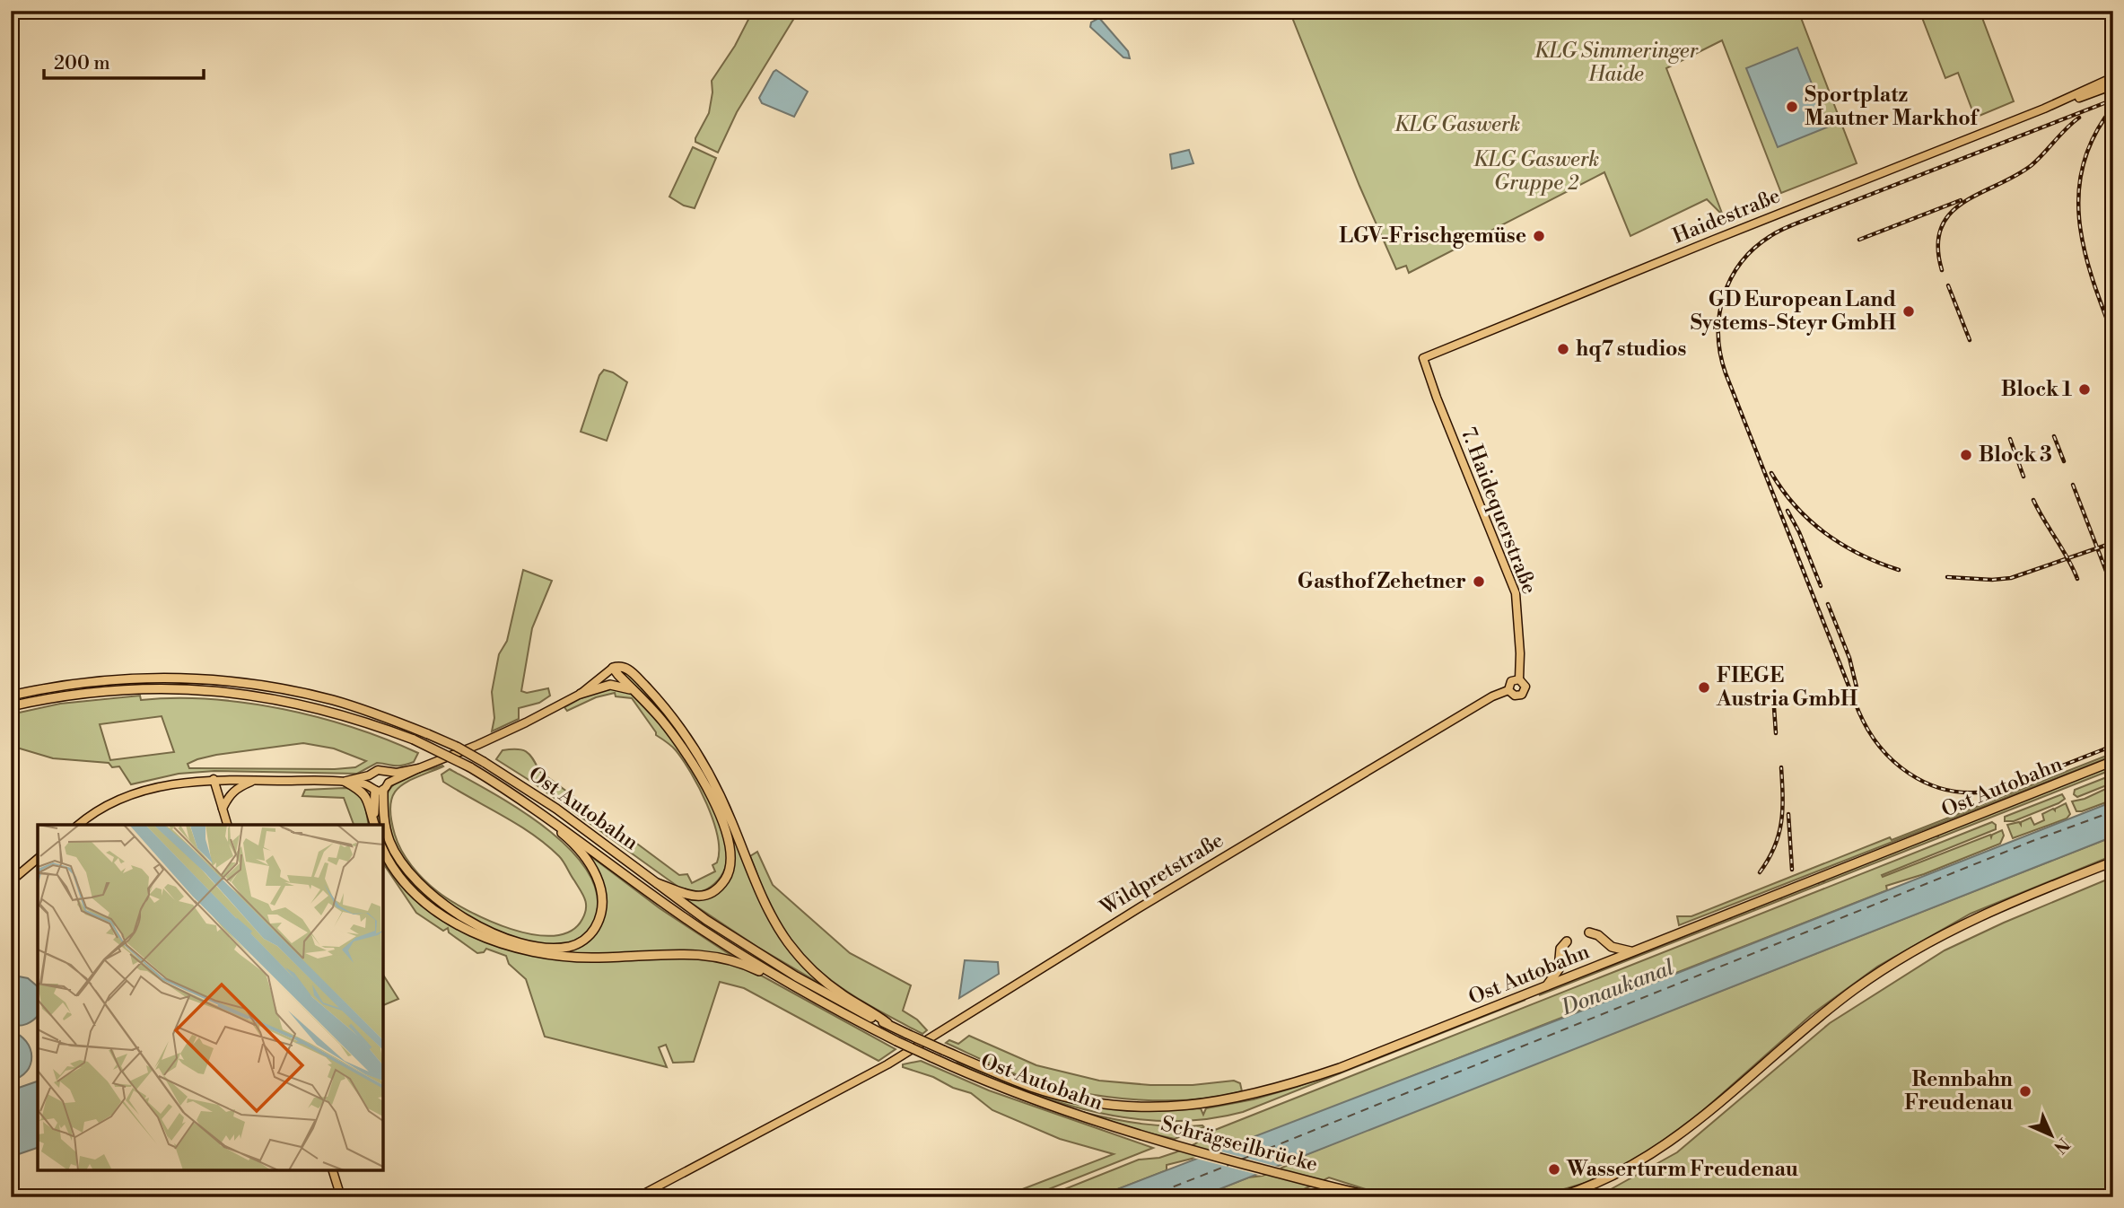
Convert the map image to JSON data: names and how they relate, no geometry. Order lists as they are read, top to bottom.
{
  "streets": {
    "highway": ["Ost Autobahn", "Schrägseilbrücke"],
    "main road": ["Haidestraße", "7. Haidequerstraße", "Wildpretstraße"]
  },
  "crossings": [
    ["Haidestraße", "7. Haidequerstraße"],
    ["7. Haidequerstraße", "Wildpretstraße"],
    ["Ost Autobahn", "Schrägseilbrücke"]
  ],
  "water": ["Donaukanal"],
  "parks": ["KLG Simmeringer Haide", "KLG Gaswerk", "KLG Gaswerk Gruppe 2"],
  "places": [
    "Sportplatz Mautner Markhof",
    "LGV-Frischgemüse",
    "GD European Land Systems-Steyr GmbH",
    "hq7 studios",
    "Block 1",
    "Block 3",
    "Gasthof Zehetner",
    "FIEGE Austria GmbH",
    "Rennbahn Freudenau",
    "Wasserturm Freudenau"
  ],
  "scale_bar": "200 m",
  "north": "bottom right"
}
